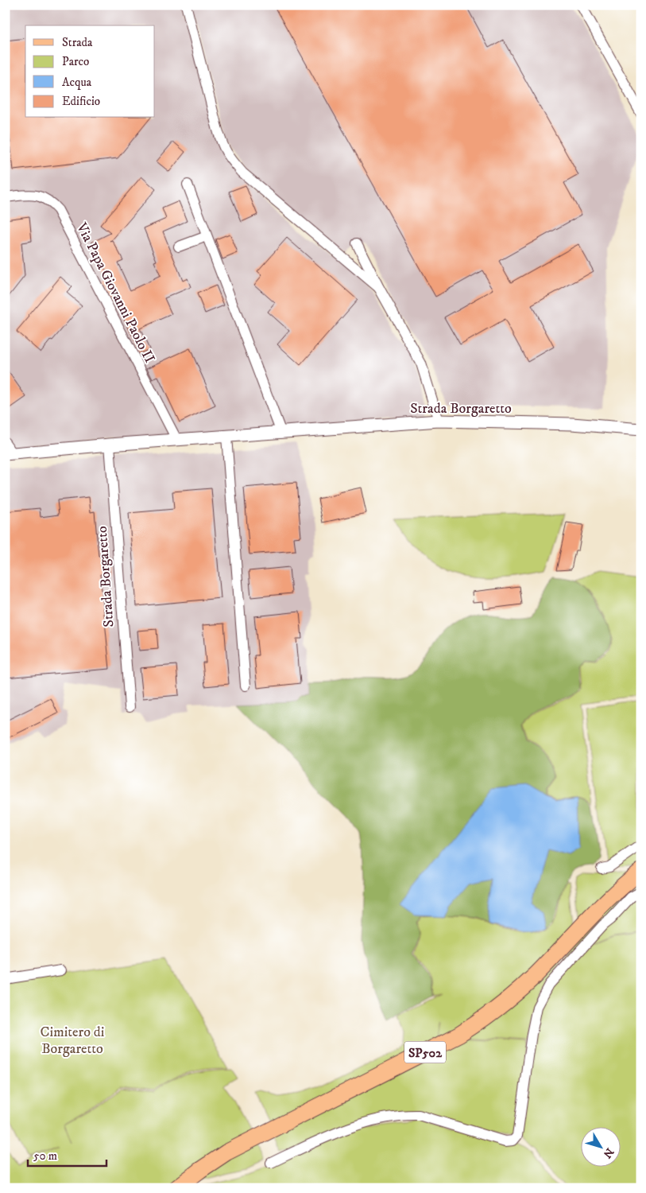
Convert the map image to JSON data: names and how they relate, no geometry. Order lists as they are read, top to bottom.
{
  "streets": {
    "main road": ["SP502"],
    "street": ["Via Papa Giovanni Paolo II", "Strada Borgaretto"]
  },
  "crossings": [
    ["Via Papa Giovanni Paolo II", "Strada Borgaretto"]
  ],
  "parks": ["Cimitero di Borgaretto"],
  "legend": [
    "Strada",
    "Parco",
    "Acqua",
    "Edificio"
  ],
  "scale_bar": "50 m",
  "north": "bottom right"
}
